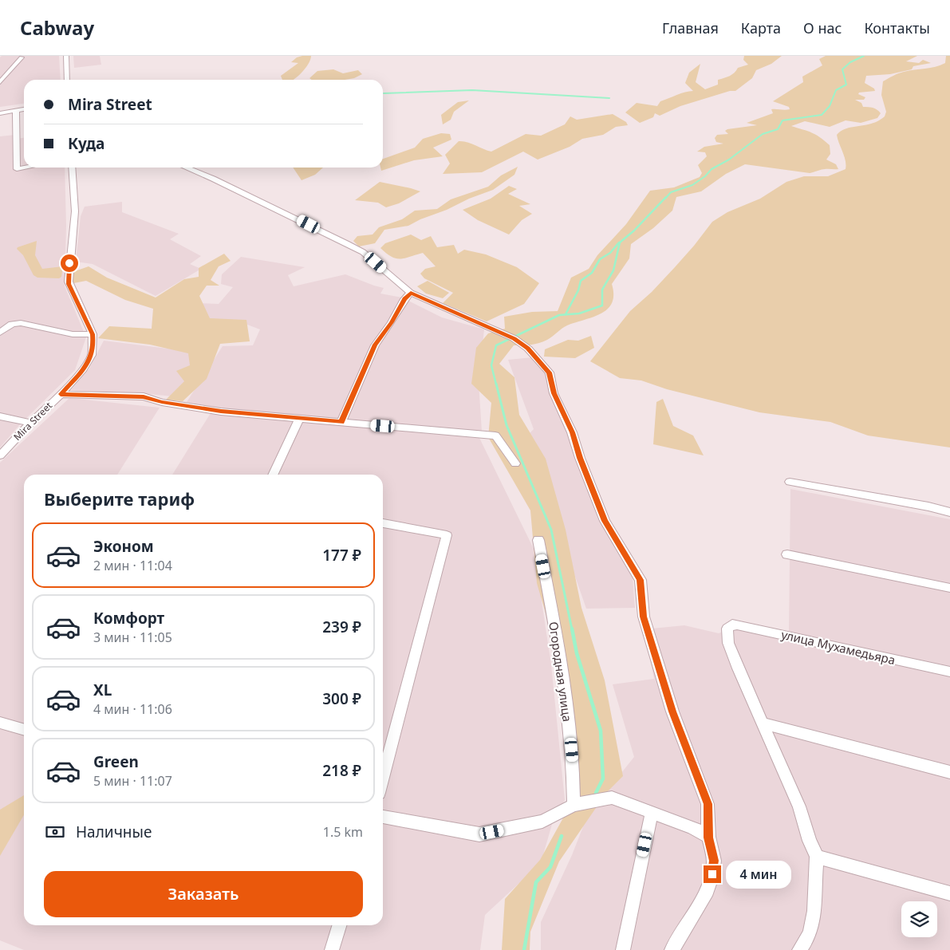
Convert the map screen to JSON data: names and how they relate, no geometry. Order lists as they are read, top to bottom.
{
  "streets": {
    "street": ["Mira Street", "улица Мухамедьяра", "Огородная улица"]
  },
  "page": {
    "header": "Cabway",
    "nav": [
      "Главная",
      "Карта",
      "О нас",
      "Контакты"
    ],
    "banner": ["Mira Street", "Куда"],
    "heading": "Выберите тариф",
    "list": [
      {
        "name": "Эконом",
        "note": "2 мин · 11:04",
        "value": "177 ₽"
      },
      {
        "name": "Комфорт",
        "note": "3 мин · 11:05",
        "value": "239 ₽"
      },
      {
        "name": "XL",
        "note": "4 мин · 11:06",
        "value": "300 ₽"
      },
      {
        "name": "Green",
        "note": "5 мин · 11:07",
        "value": "218 ₽"
      }
    ],
    "pay": ["Наличные", "1.5 km"],
    "bubble": "4 мин",
    "buttons": "Заказать"
  }
}
